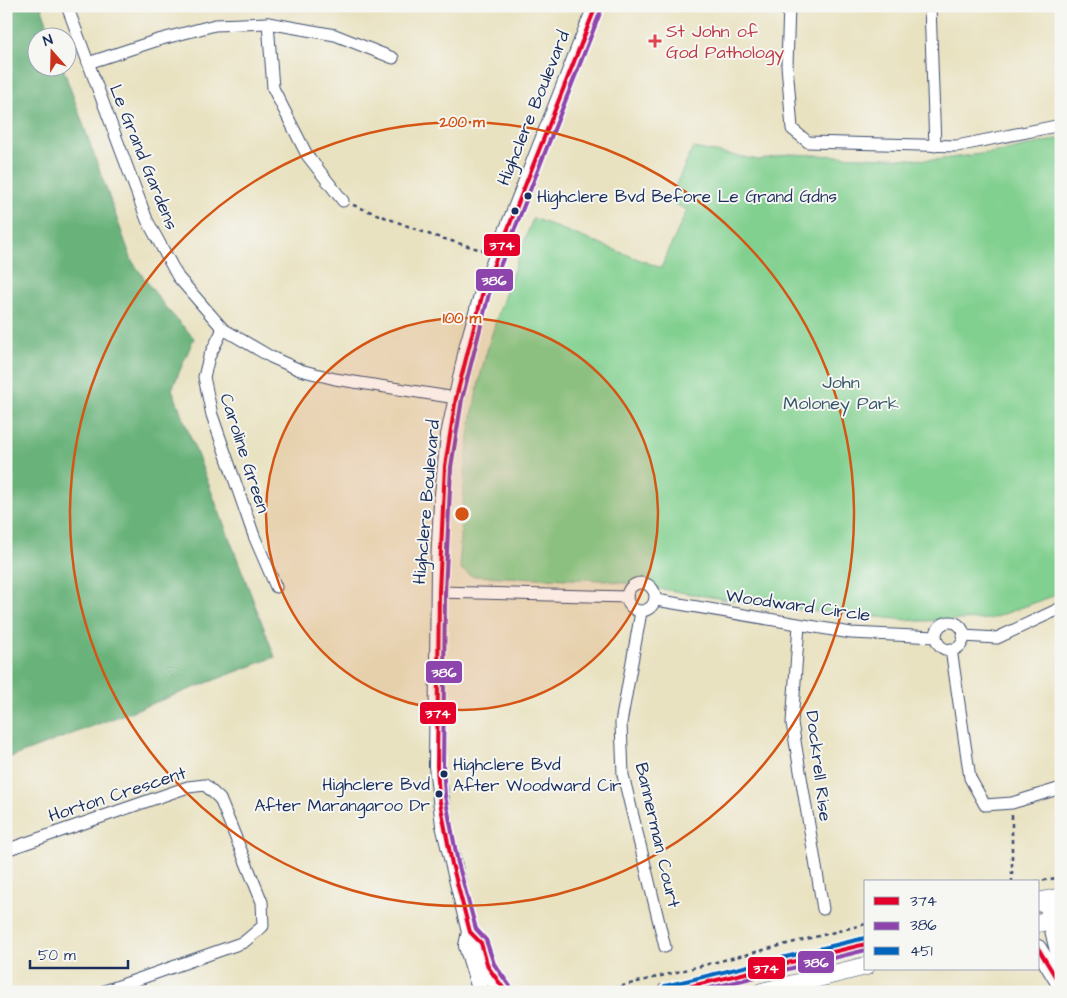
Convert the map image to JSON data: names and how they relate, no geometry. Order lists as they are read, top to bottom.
{
  "streets": {
    "street": [
      "Highclere Boulevard",
      "Le Grand Gardens",
      "Caroline Green",
      "Woodward Circle",
      "Dockrell Rise",
      "Horton Crescent",
      "Bannerman Court"
    ]
  },
  "crossings": [
    ["Highclere Boulevard", "Le Grand Gardens"],
    ["Le Grand Gardens", "Caroline Green"],
    ["Woodward Circle", "Dockrell Rise"],
    ["Woodward Circle", "Bannerman Court"]
  ],
  "parks": ["John Moloney Park"],
  "places": {
    "health": ["St John of God Pathology"],
    "other": ["Highclere Bvd Before Le Grand Gdns", "Highclere Bvd After Woodward Cir", "Highclere Bvd After Marangaroo Dr"]
  },
  "lines": ["transit line 374", "transit line 386", "transit line 451"],
  "legend": ["374", "386", "451"],
  "scale_bar": "50 m",
  "north": "top",
  "rings": ["200 m", "100 m"]
}
